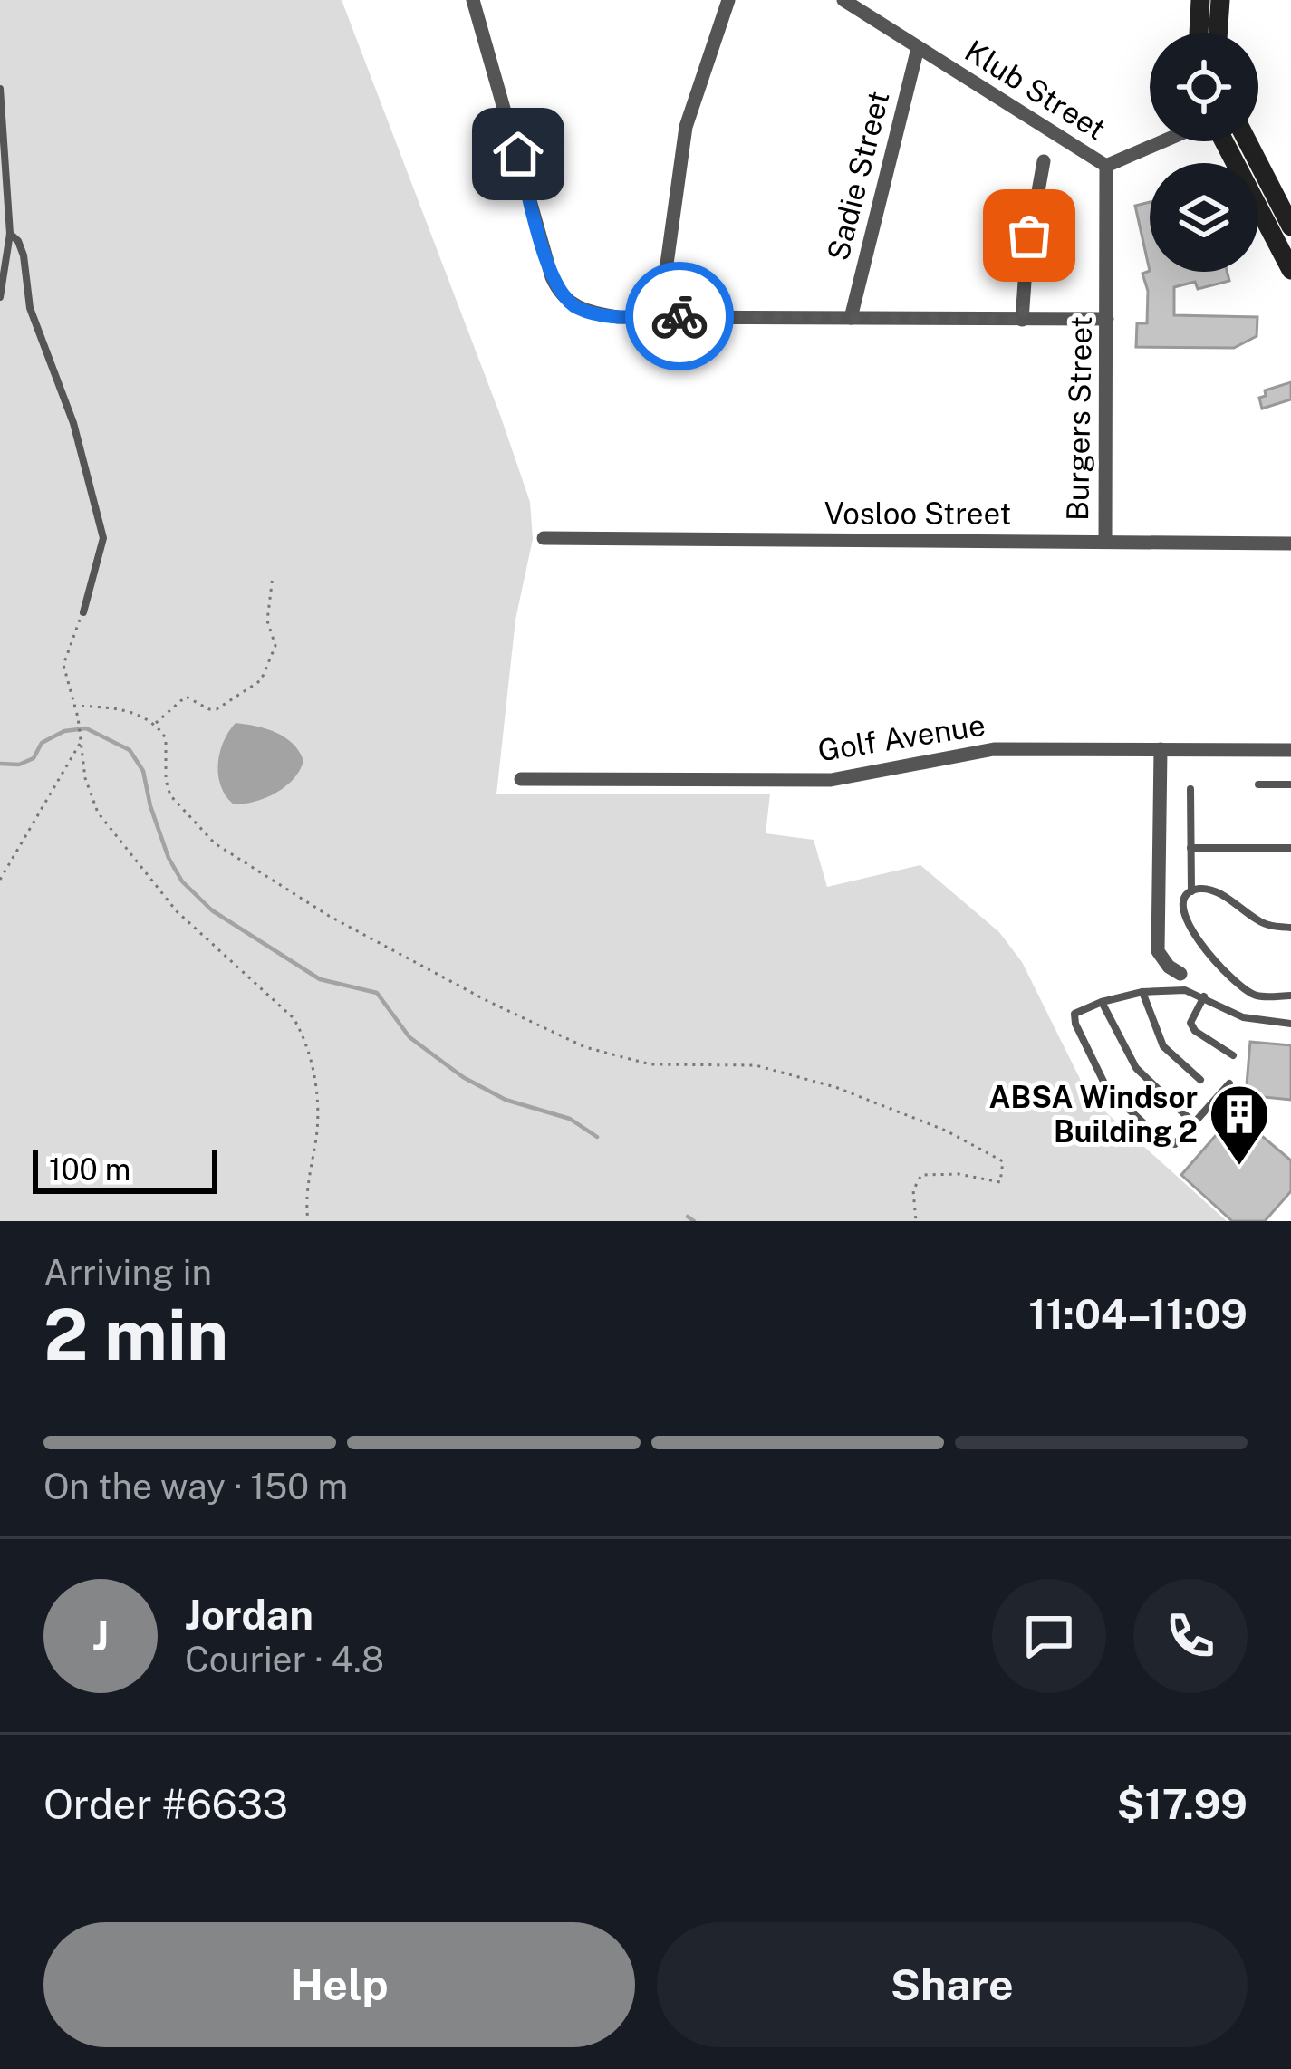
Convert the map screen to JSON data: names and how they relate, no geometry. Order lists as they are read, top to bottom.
{
  "streets": {
    "street": [
      "Klub Street",
      "Sadie Street",
      "Burgers Street",
      "Vosloo Street",
      "Golf Avenue"
    ]
  },
  "crossings": [
    ["Klub Street", "Sadie Street"],
    ["Klub Street", "Burgers Street"],
    ["Burgers Street", "Vosloo Street"]
  ],
  "places": {
    "building": ["ABSA Windsor Building 2"]
  },
  "scale_bar": "100 m",
  "page": {
    "scale": "100 m",
    "heading": ["2 min", "Arriving in", "11:04–11:09"],
    "panel": [
      "Jordan",
      "Courier · 4.8",
      "Order #6633",
      "$17.99"
    ],
    "bar": "On the way · 150 m",
    "round": "J",
    "buttons": ["Help", "Share"]
  }
}
